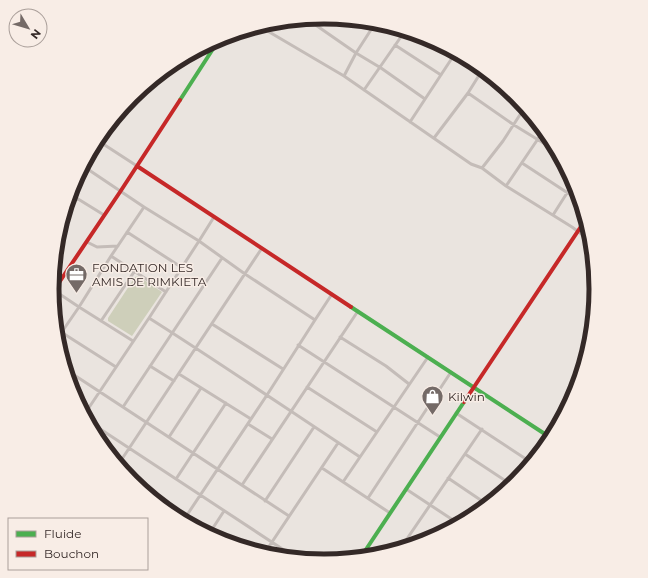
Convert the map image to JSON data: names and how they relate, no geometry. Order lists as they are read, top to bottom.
{
  "places": {
    "office": ["FONDATION LES AMIS DE RIMKIETA"],
    "shop": ["Kilwin"]
  },
  "legend": ["Fluide", "Bouchon"],
  "north": "bottom right"
}
